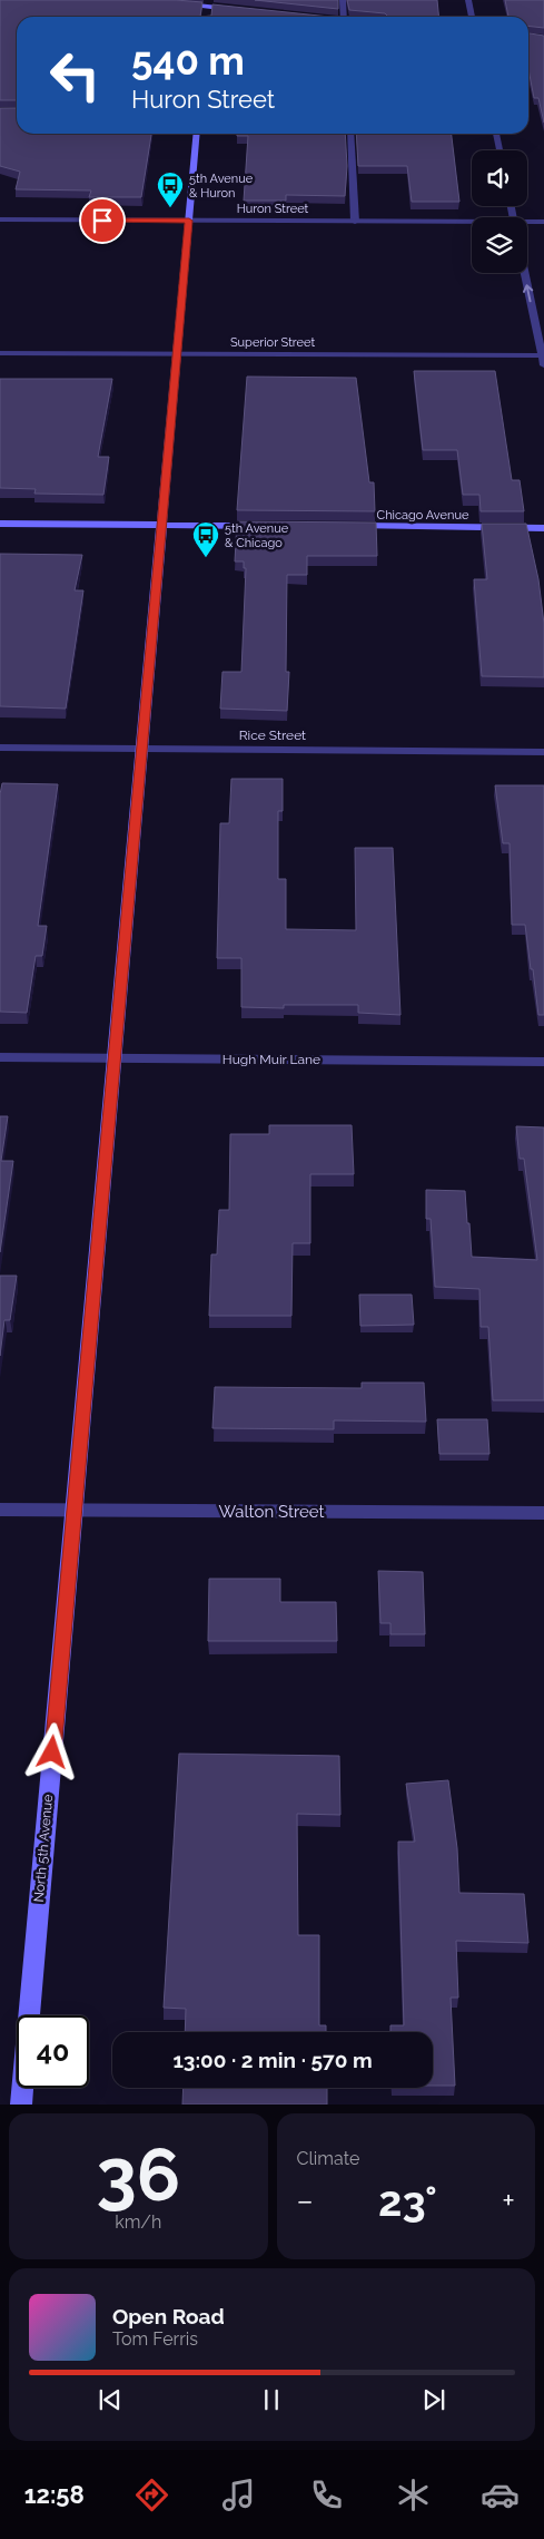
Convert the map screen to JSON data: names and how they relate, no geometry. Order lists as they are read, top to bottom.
{
  "streets": {
    "street": [
      "Huron Street",
      "Superior Street",
      "Chicago Avenue",
      "Rice Street",
      "Hugh Muir Lane",
      "Walton Street",
      "North 5th Avenue"
    ]
  },
  "crossings": [
    ["Huron Street", "North 5th Avenue"],
    ["Superior Street", "North 5th Avenue"],
    ["Rice Street", "North 5th Avenue"],
    ["Hugh Muir Lane", "North 5th Avenue"],
    ["Walton Street", "North 5th Avenue"]
  ],
  "places": {
    "bus stop": ["5th Avenue & Huron", "5th Avenue & Chicago"]
  },
  "page": {
    "turn": ["540 m", "Huron Street"],
    "limit": "40",
    "trip": "13:00 · 2 min · 570 m",
    "tile": [
      ["36", "km/h"],
      "Climate"
    ],
    "heat": ["−", "23°", "+"],
    "song": ["Open Road", "Tom Ferris"],
    "tabs": "12:58"
  }
}
